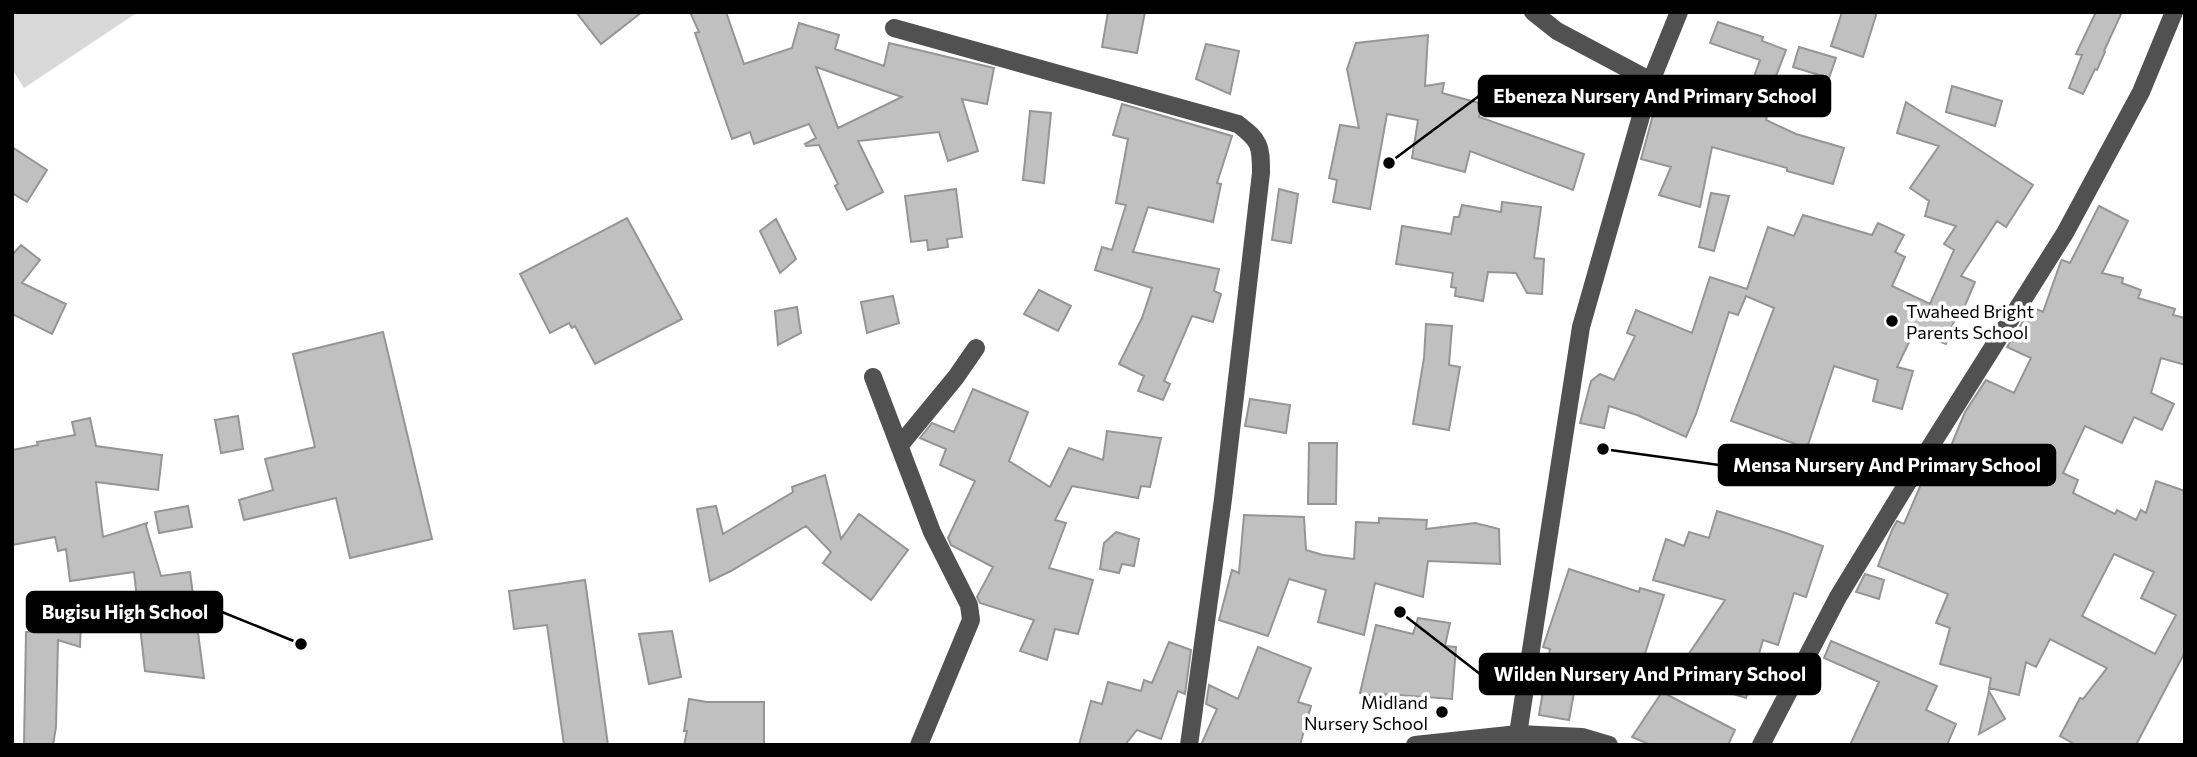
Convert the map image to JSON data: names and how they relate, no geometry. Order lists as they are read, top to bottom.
{
  "places": [
    "Ebeneza Nursery And Primary School",
    "Twaheed Bright Parents School",
    "Mensa Nursery And Primary School",
    "Wilden Nursery And Primary School",
    "Bugisu High School",
    "Midland Nursery School"
  ]
}
